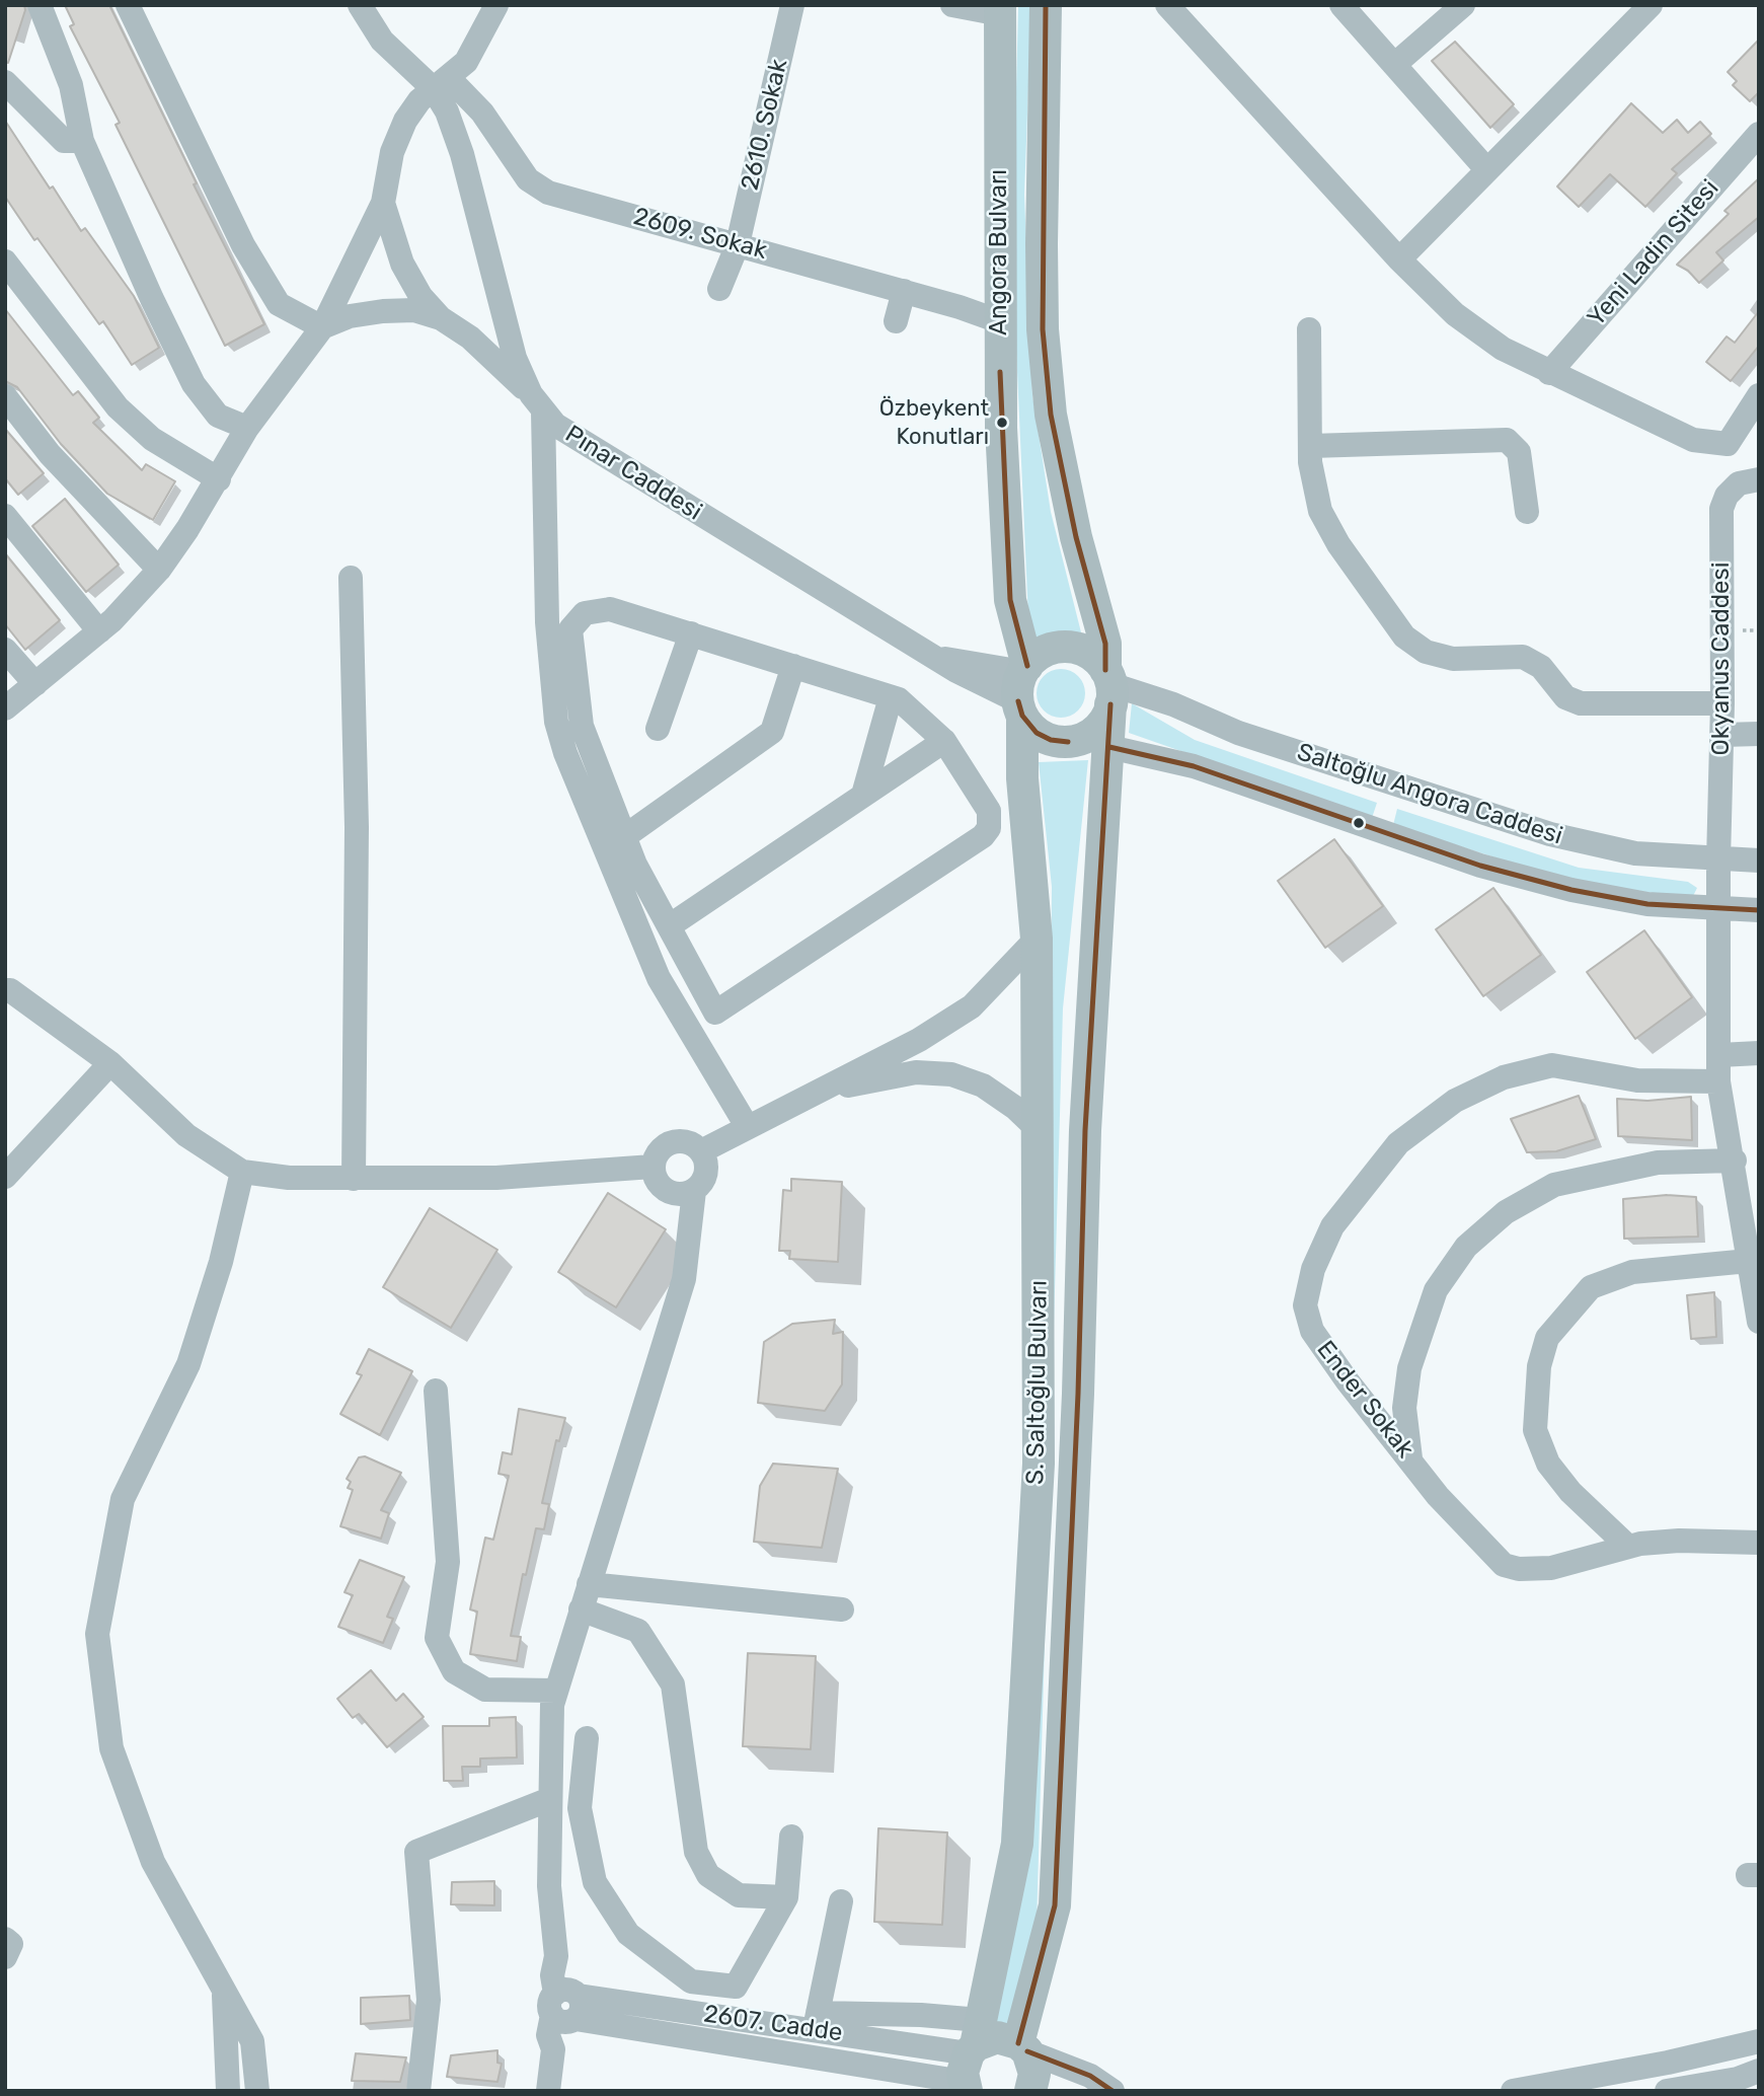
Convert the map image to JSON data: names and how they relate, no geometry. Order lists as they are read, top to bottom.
{
  "streets": {
    "main road": ["Angora Bulvarı", "S. Saltoğlu Bulvarı"],
    "street": [
      "2610. Sokak",
      "2609. Sokak",
      "Yeni Ladin Sitesi",
      "Pınar Caddesi",
      "Okyanus Caddesi",
      "Saltoğlu Angora Caddesi",
      "Ender Sokak",
      "2607. Cadde"
    ]
  },
  "crossings": [
    ["2610. Sokak", "2609. Sokak"],
    ["2609. Sokak", "Angora Bulvarı"],
    ["2609. Sokak", "Pınar Caddesi"],
    ["Angora Bulvarı", "Pınar Caddesi"],
    ["Angora Bulvarı", "Saltoğlu Angora Caddesi"],
    ["Angora Bulvarı", "S. Saltoğlu Bulvarı"],
    ["Pınar Caddesi", "Saltoğlu Angora Caddesi"],
    ["Pınar Caddesi", "S. Saltoğlu Bulvarı"],
    ["Okyanus Caddesi", "Saltoğlu Angora Caddesi"],
    ["Okyanus Caddesi", "Ender Sokak"],
    ["Saltoğlu Angora Caddesi", "S. Saltoğlu Bulvarı"],
    ["S. Saltoğlu Bulvarı", "2607. Cadde"]
  ],
  "places": ["Özbeykent Konutları"]
}
